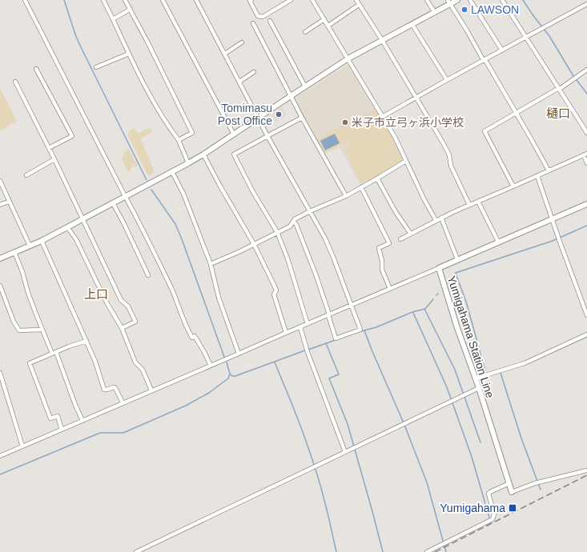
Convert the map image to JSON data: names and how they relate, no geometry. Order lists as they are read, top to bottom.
{
  "streets": {
    "street": ["Yumigahama Station Line"]
  },
  "districts": ["樋口", "上口"],
  "places": {
    "other": ["LAWSON", "Tomimasu Post Office", "米子市立弓ヶ浜小学校"],
    "transit": ["Yumigahama"]
  }
}
